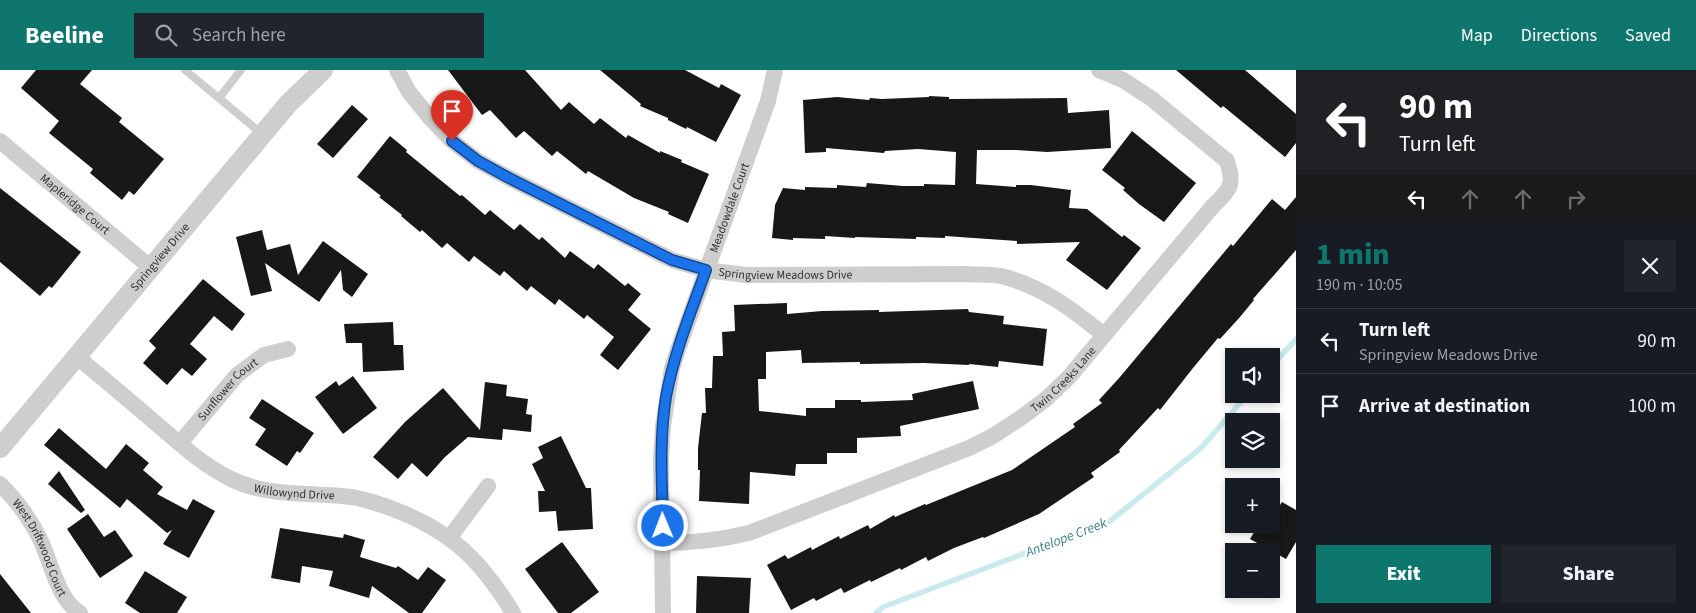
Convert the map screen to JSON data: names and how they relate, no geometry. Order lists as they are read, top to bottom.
{
  "streets": {
    "street": [
      "Mapleridge Court",
      "Meadowdale Court",
      "Springview Drive",
      "Springview Meadows Drive",
      "Twin Creeks Lane",
      "Sunflower Court",
      "Willowynd Drive",
      "West Driftwood Court"
    ]
  },
  "crossings": [
    ["Mapleridge Court", "Springview Drive"],
    ["Meadowdale Court", "Springview Meadows Drive"],
    ["Meadowdale Court", "Twin Creeks Lane"],
    ["Springview Drive", "Willowynd Drive"],
    ["Springview Meadows Drive", "Twin Creeks Lane"],
    ["Sunflower Court", "Willowynd Drive"]
  ],
  "water": ["Antelope Creek"],
  "page": {
    "header": "Beeline",
    "search": "Search here",
    "nav": ["Map", "Directions", "Saved"],
    "turn": ["90 m", "Turn left"],
    "heading": ["1 min", "190 m · 10:05"],
    "list": [
      {
        "name": "Turn left",
        "note": "Springview Meadows Drive",
        "value": "90 m"
      },
      {
        "name": "Arrive at destination",
        "value": "100 m"
      }
    ],
    "map_buttons": ["+", "−"],
    "buttons": ["Exit", "Share"]
  }
}
